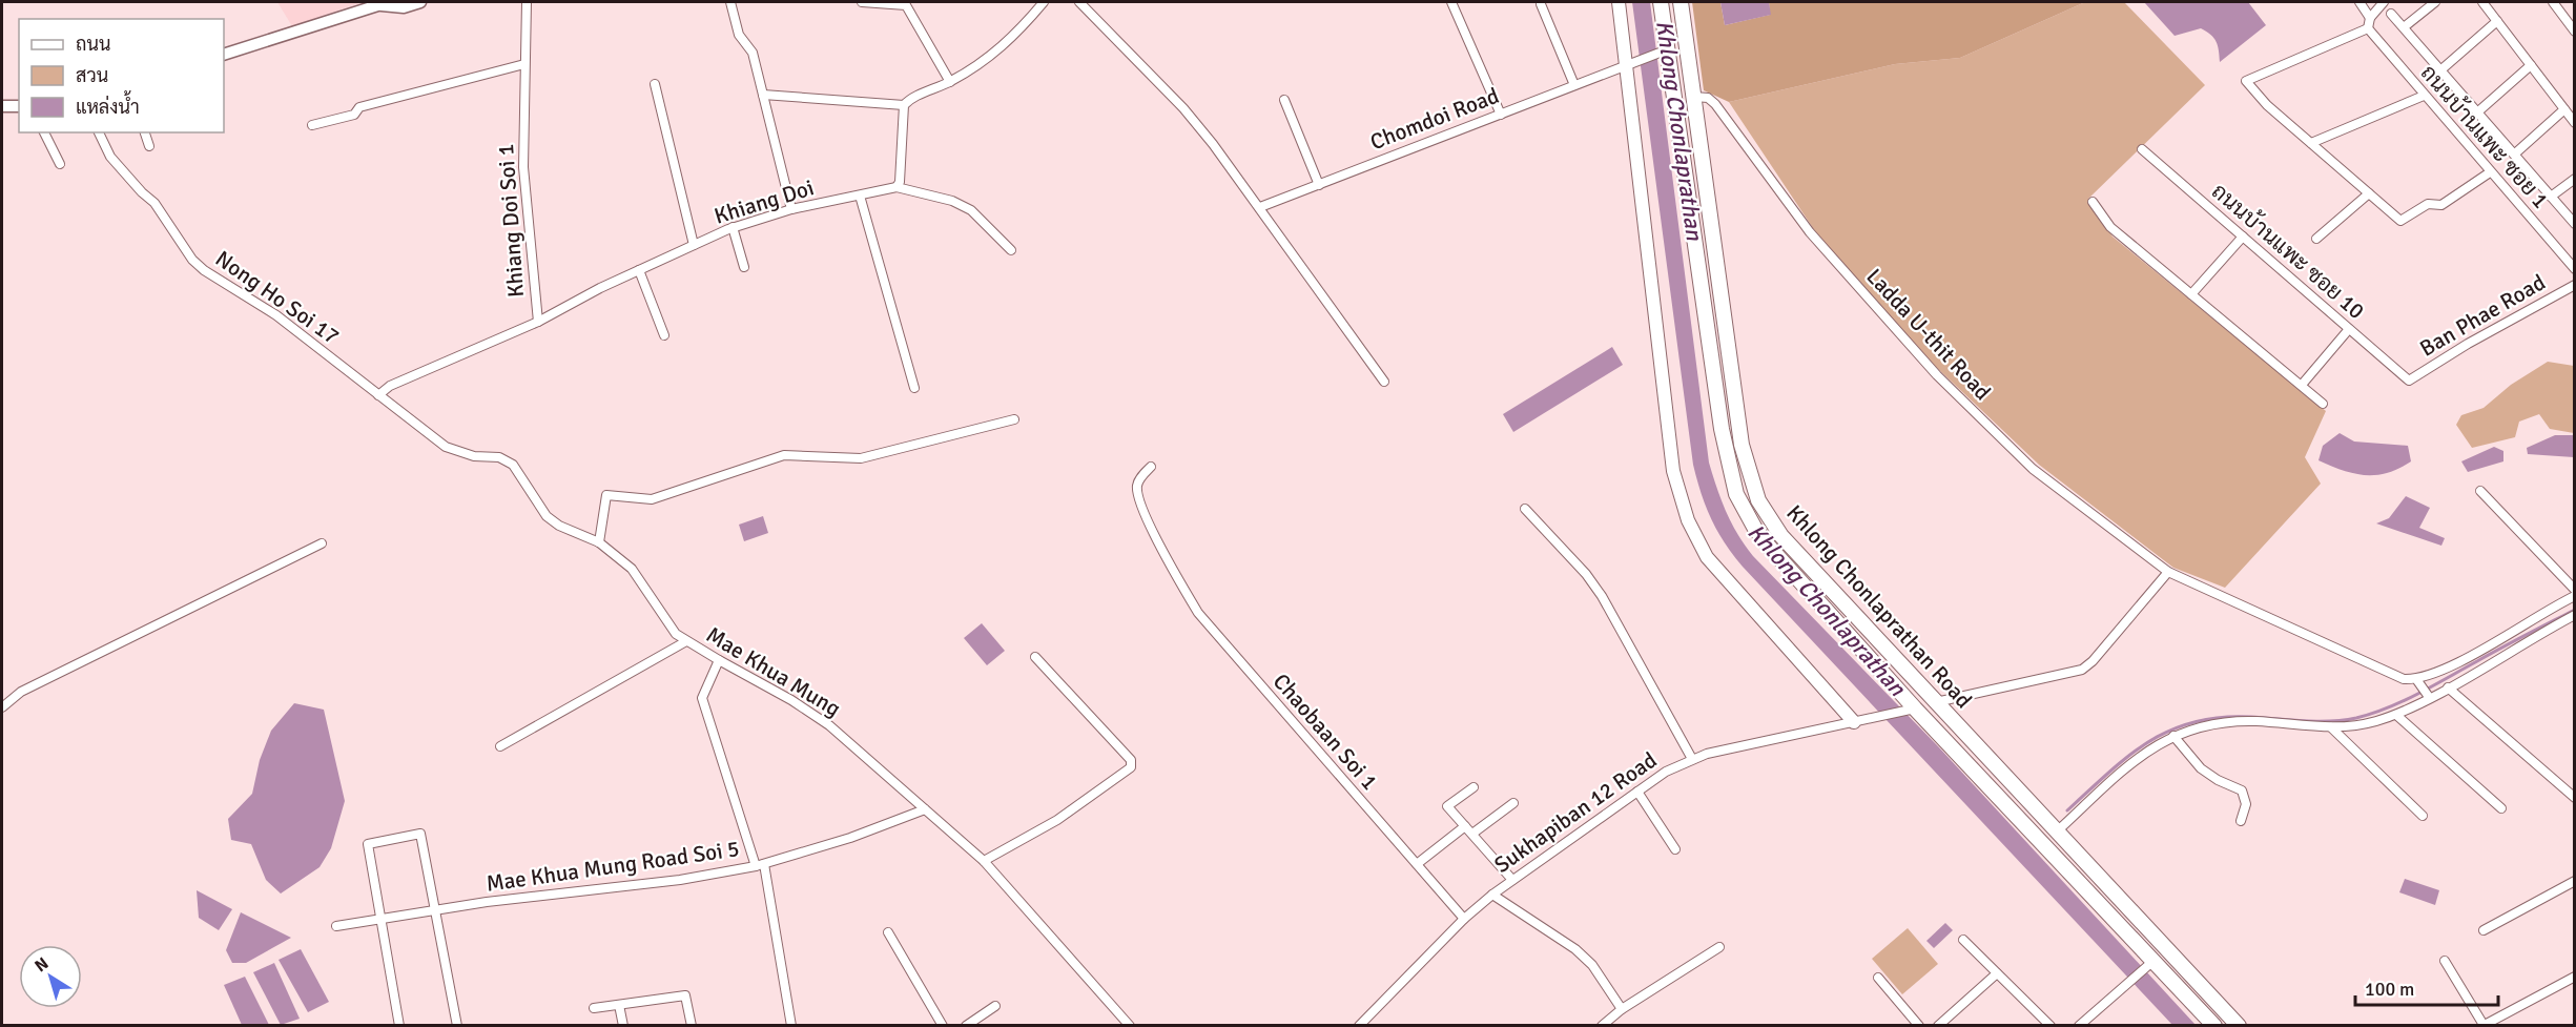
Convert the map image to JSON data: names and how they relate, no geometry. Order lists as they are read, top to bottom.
{
  "streets": {
    "main road": ["Khlong Chonlaprathan Road"],
    "street": [
      "Chomdoi Road",
      "ถนนบ้านแพะ ซอย 1",
      "Khiang Doi",
      "ถนนบ้านแพะ ซอย 10",
      "Nong Ho Soi 17",
      "Ban Phae Road",
      "Ladda U-thit Road",
      "Mae Khua Mung",
      "Chaobaan Soi 1",
      "Sukhapiban 12 Road",
      "Mae Khua Mung Road Soi 5"
    ]
  },
  "crossings": [
    ["Chomdoi Road", "Khlong Chonlaprathan Road"],
    ["Khiang Doi", "Nong Ho Soi 17"],
    ["Khiang Doi", "Mae Khua Mung"],
    ["ถนนบ้านแพะ ซอย 10", "Ban Phae Road"],
    ["Nong Ho Soi 17", "Mae Khua Mung"],
    ["Ladda U-thit Road", "Khlong Chonlaprathan Road"],
    ["Khlong Chonlaprathan Road", "Sukhapiban 12 Road"],
    ["Mae Khua Mung", "Mae Khua Mung Road Soi 5"],
    ["Chaobaan Soi 1", "Sukhapiban 12 Road"]
  ],
  "water": ["Khlong Chonlaprathan"],
  "legend": ["ถนน", "สวน", "แหล่งน้ำ"],
  "scale_bar": "100 m",
  "north": "top left"
}
